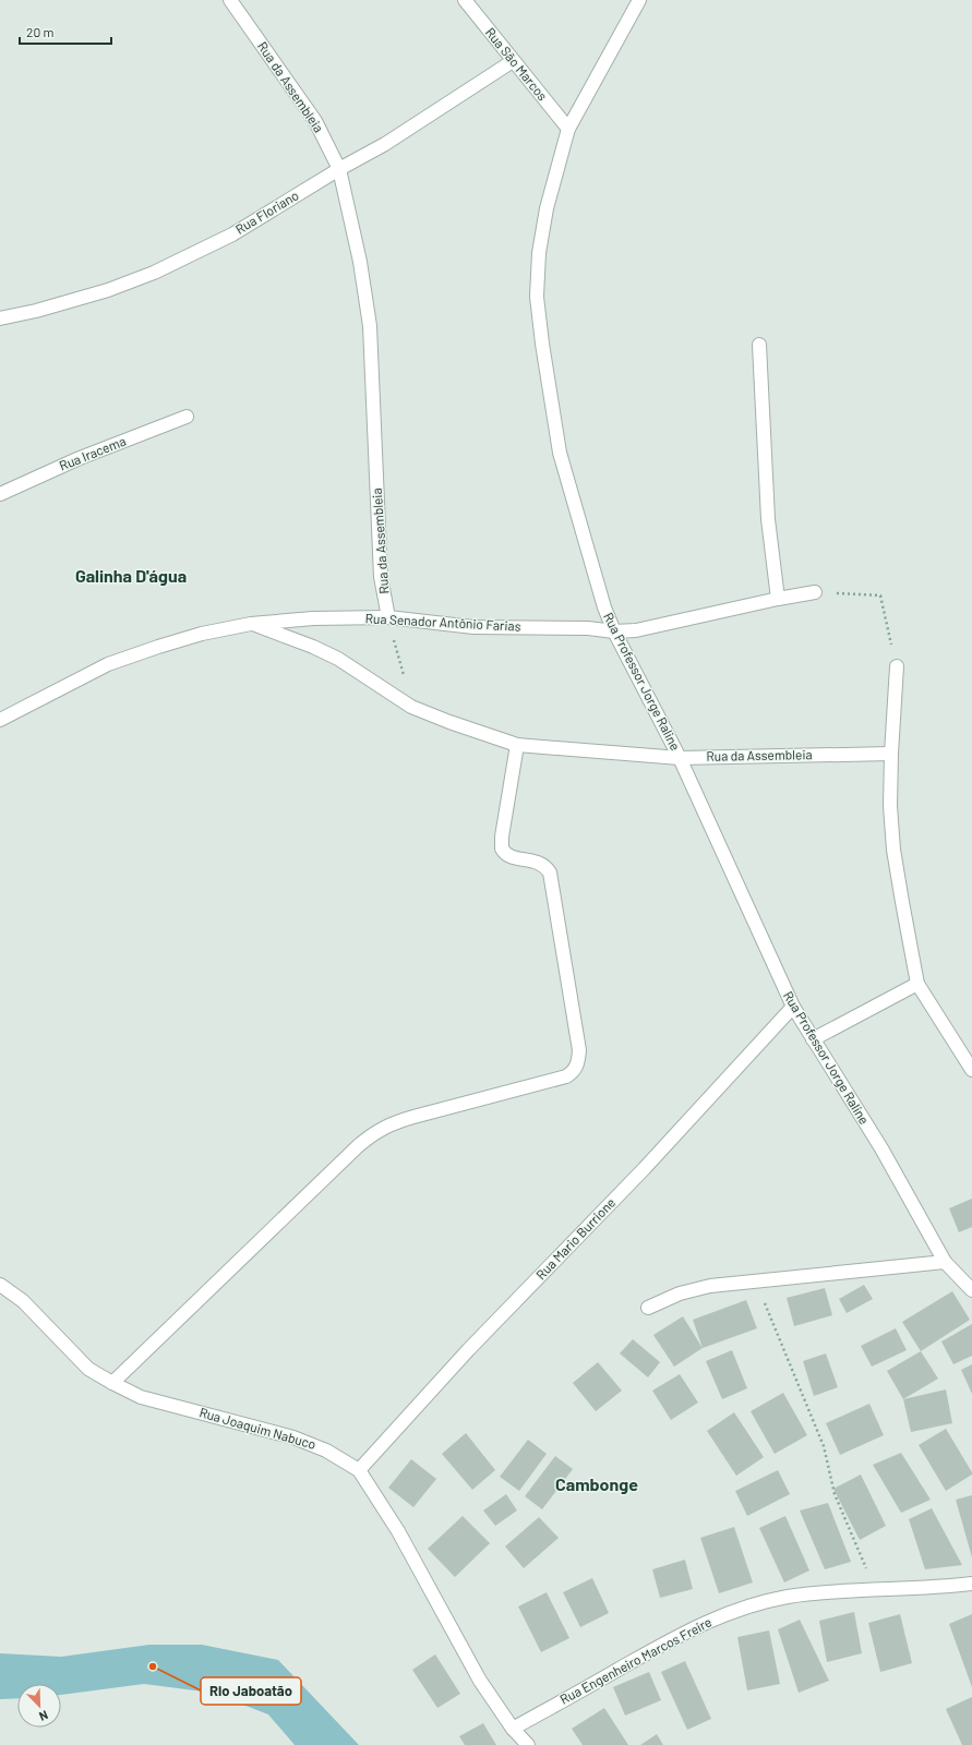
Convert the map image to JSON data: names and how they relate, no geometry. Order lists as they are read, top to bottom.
{
  "streets": {
    "street": [
      "Rua São Marcos",
      "Rua da Assembleia",
      "Rua Floriano",
      "Rua Iracema",
      "Rua Senador Antônio Farias",
      "Rua Professor Jorge Raline",
      "Rua Mario Burrione",
      "Rua Joaquim Nabuco",
      "Rua Engenheiro Marcos Freire"
    ]
  },
  "crossings": [
    ["Rua São Marcos", "Rua Floriano"],
    ["Rua São Marcos", "Rua Professor Jorge Raline"],
    ["Rua da Assembleia", "Rua Floriano"],
    ["Rua da Assembleia", "Rua Senador Antônio Farias"],
    ["Rua da Assembleia", "Rua Professor Jorge Raline"],
    ["Rua Senador Antônio Farias", "Rua Professor Jorge Raline"],
    ["Rua Professor Jorge Raline", "Rua Mario Burrione"],
    ["Rua Mario Burrione", "Rua Joaquim Nabuco"],
    ["Rua Joaquim Nabuco", "Rua Engenheiro Marcos Freire"]
  ],
  "districts": ["Galinha D'água", "Cambonge"],
  "places": ["Rio Jaboatão"],
  "scale_bar": "20 m",
  "north": "bottom right"
}
